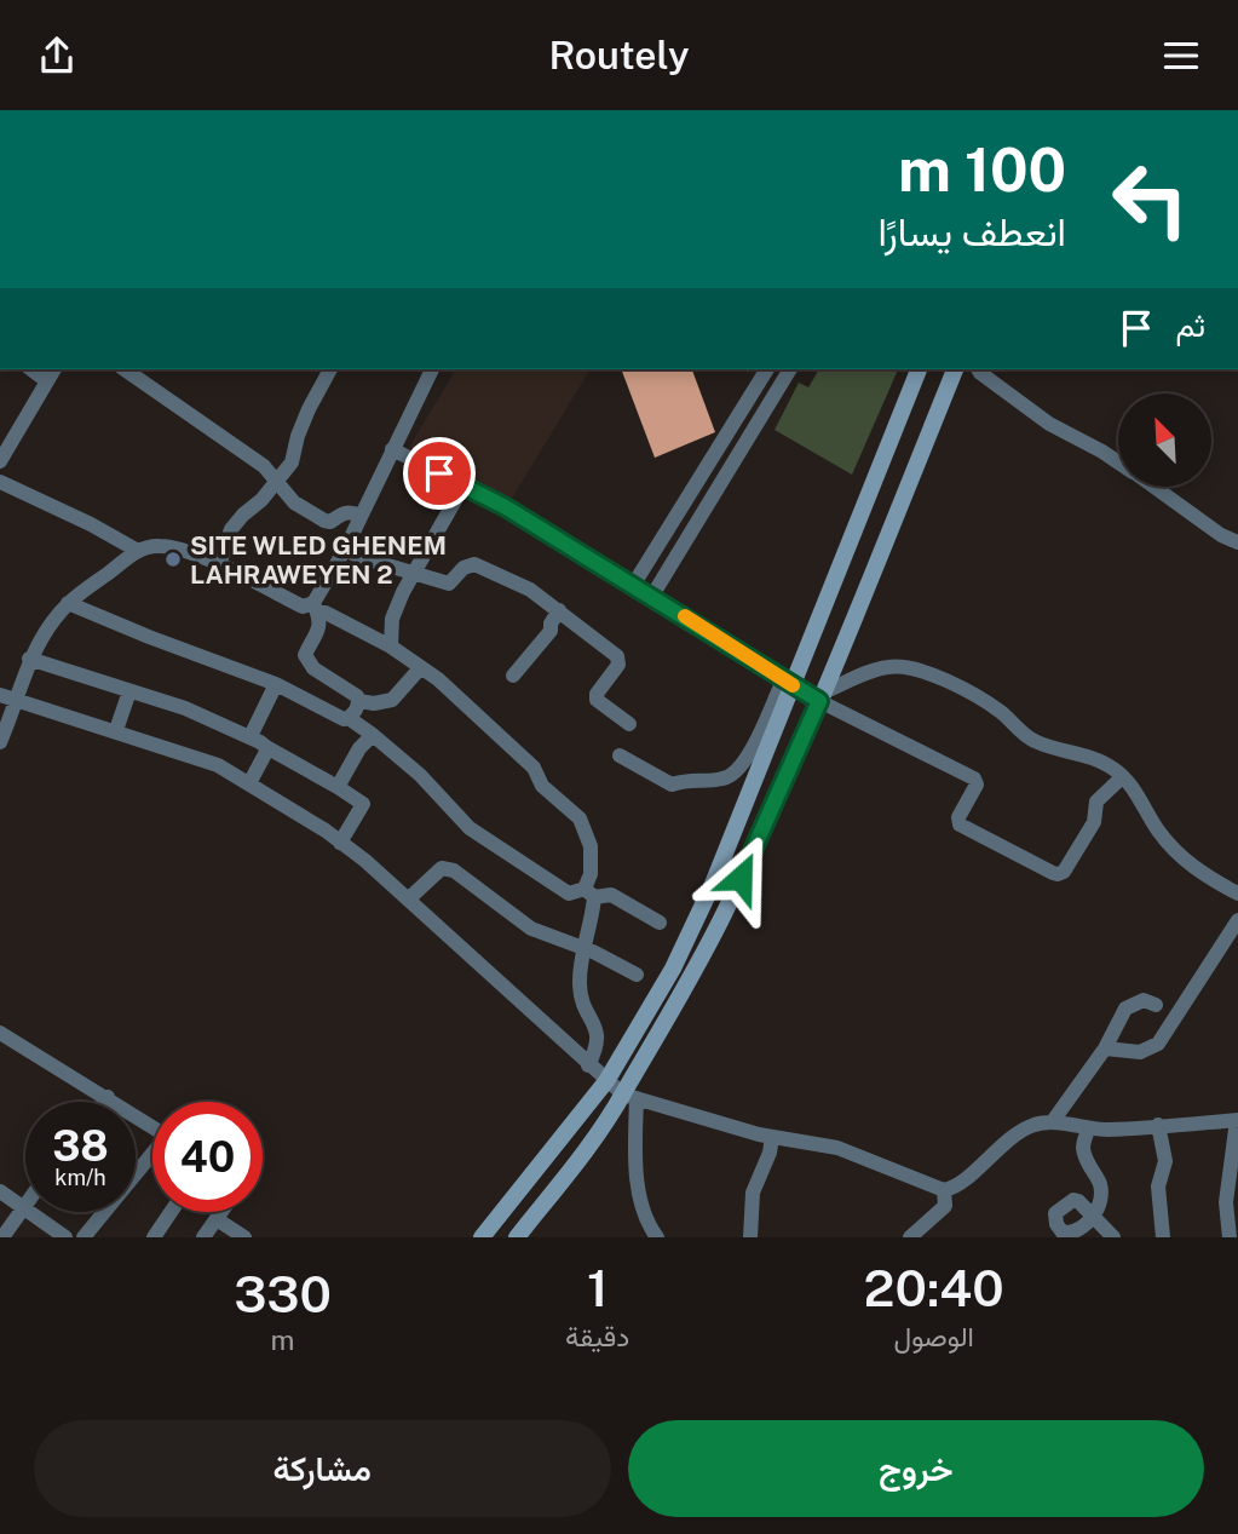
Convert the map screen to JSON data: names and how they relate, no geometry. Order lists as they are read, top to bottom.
{
  "places": ["SITE WLED GHENEM LAHRAWEYEN 2"],
  "north": "top left",
  "page": {
    "header": "Routely",
    "turn": ["100 m", "انعطف يسارًا"],
    "then": "ثم",
    "speed": "38 km/h",
    "limit": "40",
    "eta": [
      "20:40",
      "الوصول",
      "1",
      "دقيقة",
      "330",
      "m"
    ],
    "buttons": ["خروج", "مشاركة"]
  }
}
